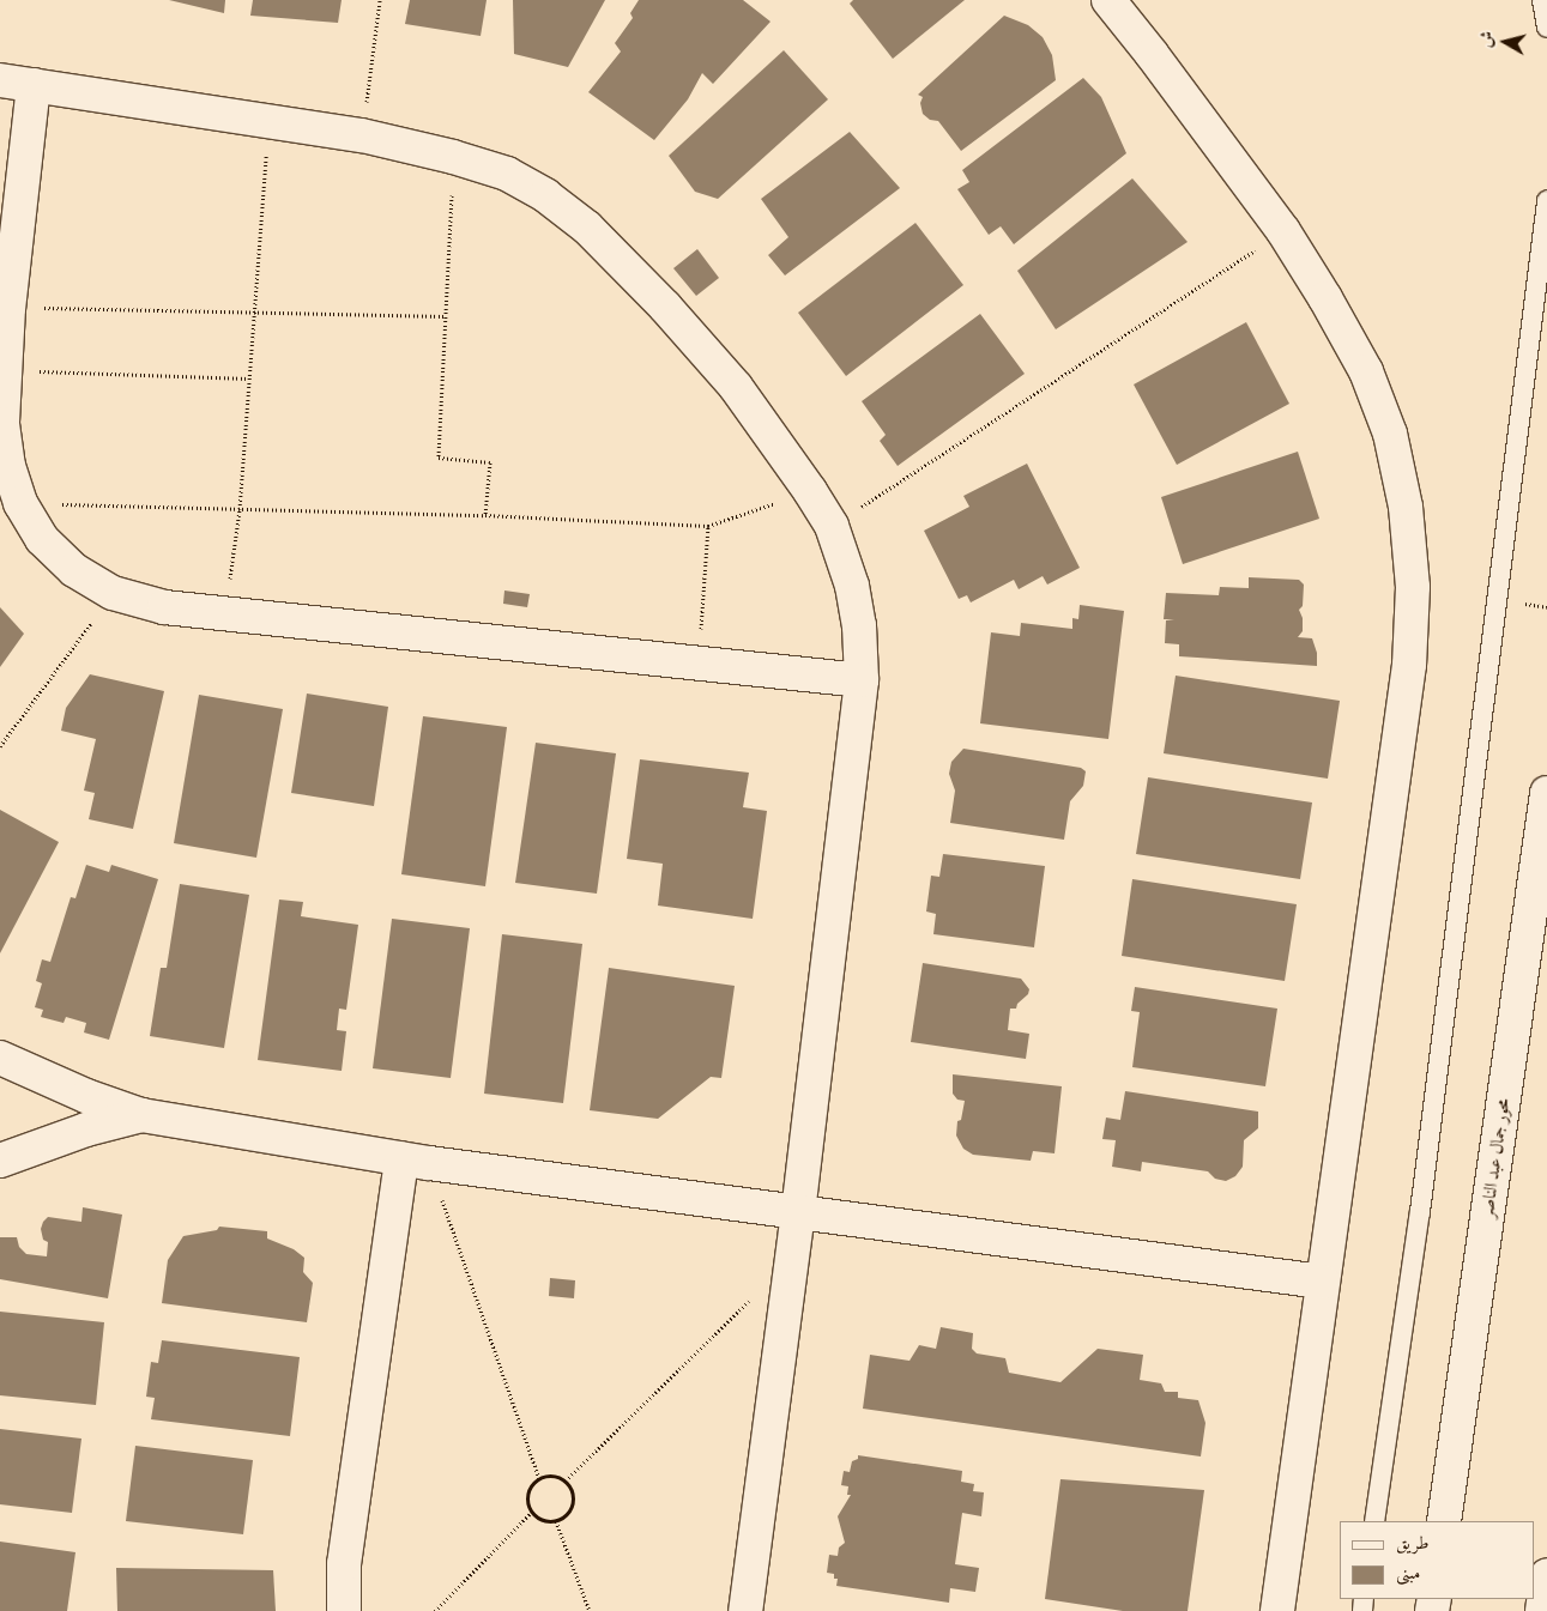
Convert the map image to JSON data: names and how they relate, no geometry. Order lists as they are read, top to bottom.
{
  "streets": {
    "street": ["محور جمال عبد الناصر"]
  },
  "legend": ["طريق", "مبنى"],
  "north": "left"
}
